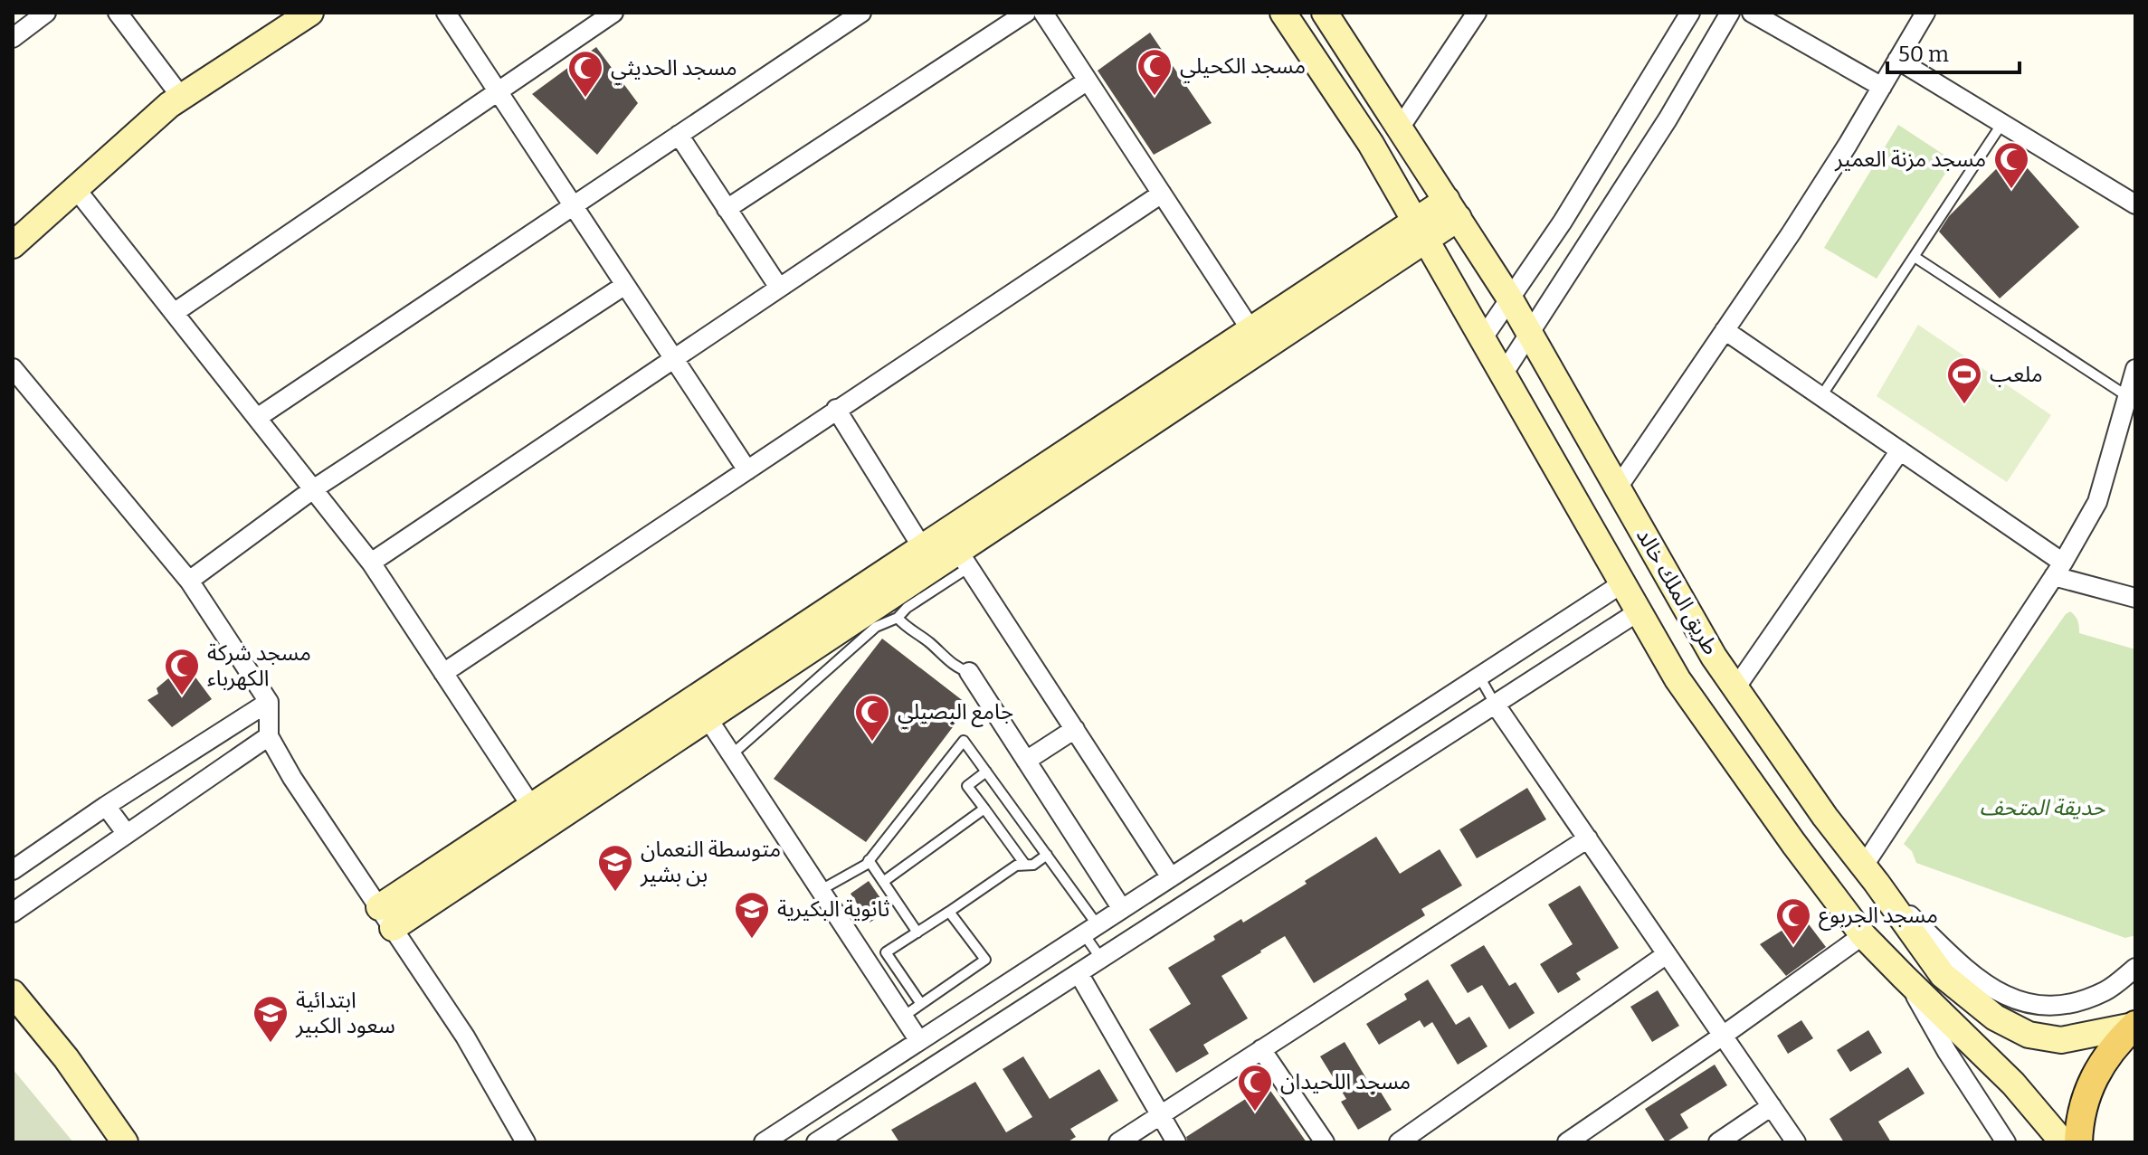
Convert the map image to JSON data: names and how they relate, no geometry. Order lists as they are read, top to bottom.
{
  "streets": {
    "street": ["طريق الملك خالد"]
  },
  "parks": ["حديقة المتحف"],
  "places": {
    "mosque": [
      "مسجد الكحيلي",
      "مسجد الحديثي",
      "مسجد مزنة العمير",
      "مسجد شركة الكهرباء",
      "جامع البصيلي",
      "مسجد الجربوع",
      "مسجد اللحيدان"
    ],
    "sports": ["ملعب"],
    "school or university": ["متوسطة النعمان بن بشير", "ثانوية البكيرية", "ابتدائية سعود الكبير"]
  },
  "scale_bar": "50 m"
}
